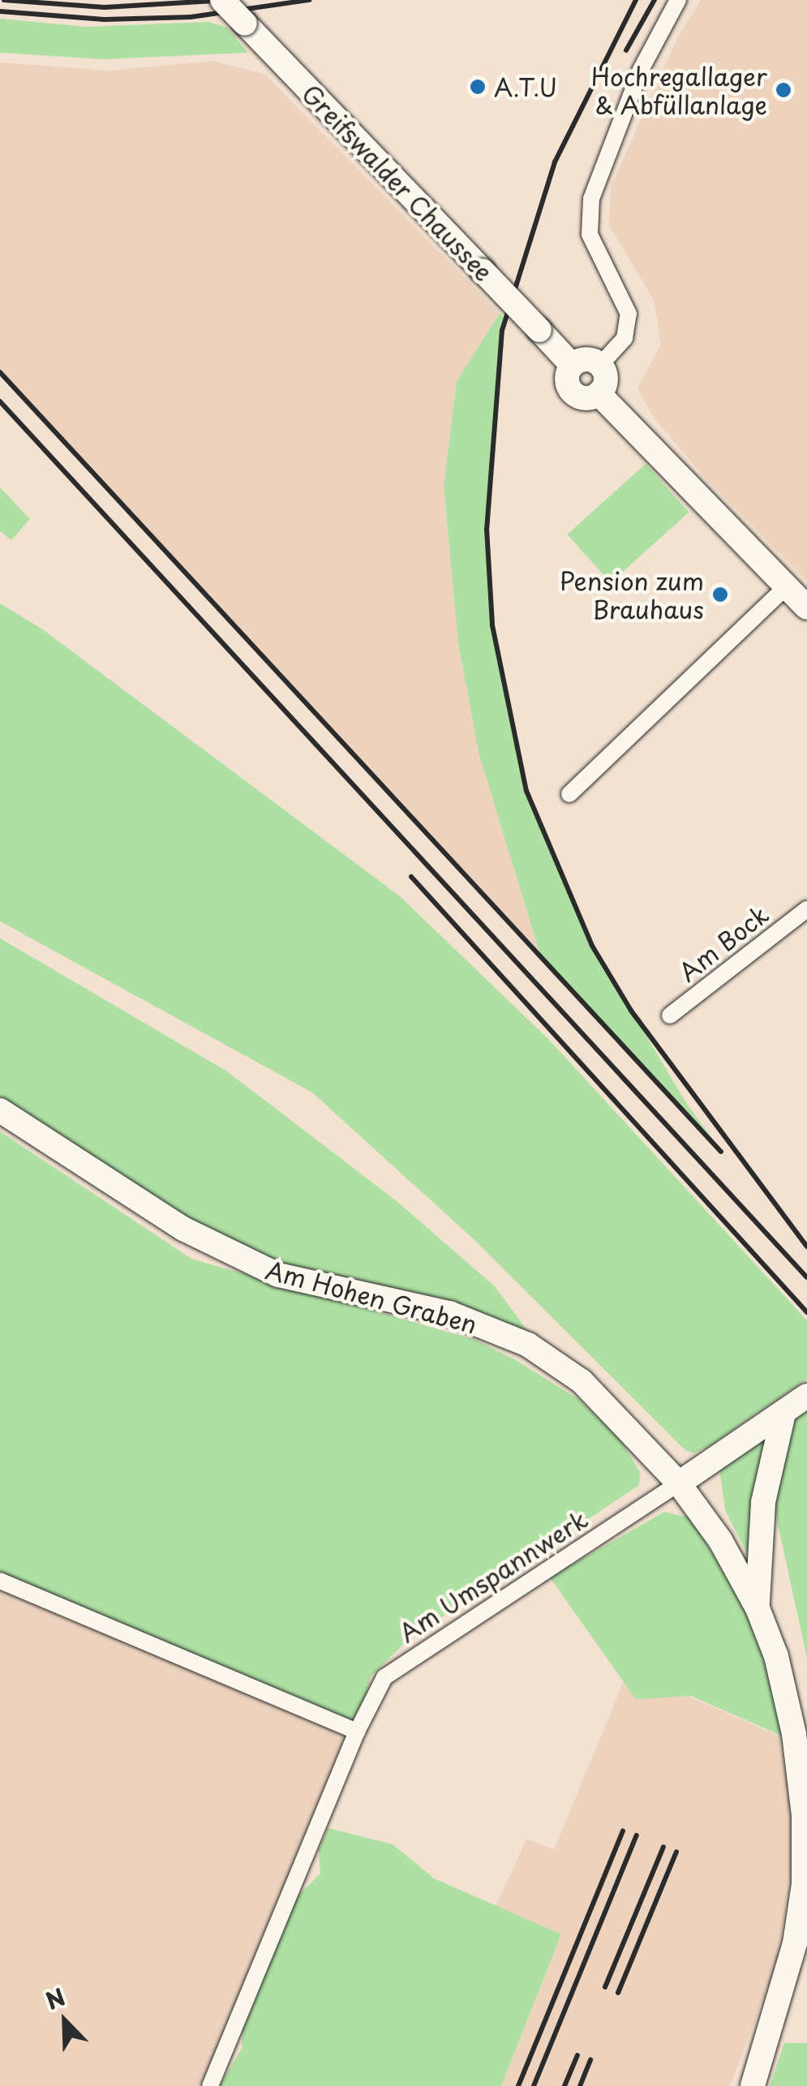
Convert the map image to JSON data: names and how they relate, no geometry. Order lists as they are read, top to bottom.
{
  "streets": {
    "street": [
      "Greifswalder Chaussee",
      "Am Bock",
      "Am Hohen Graben",
      "Am Umspannwerk"
    ]
  },
  "crossings": [
    ["Am Hohen Graben", "Am Umspannwerk"]
  ],
  "places": ["A.T.U", "Hochregallager & Abfüllanlage", "Pension zum Brauhaus"],
  "north": "top left"
}
